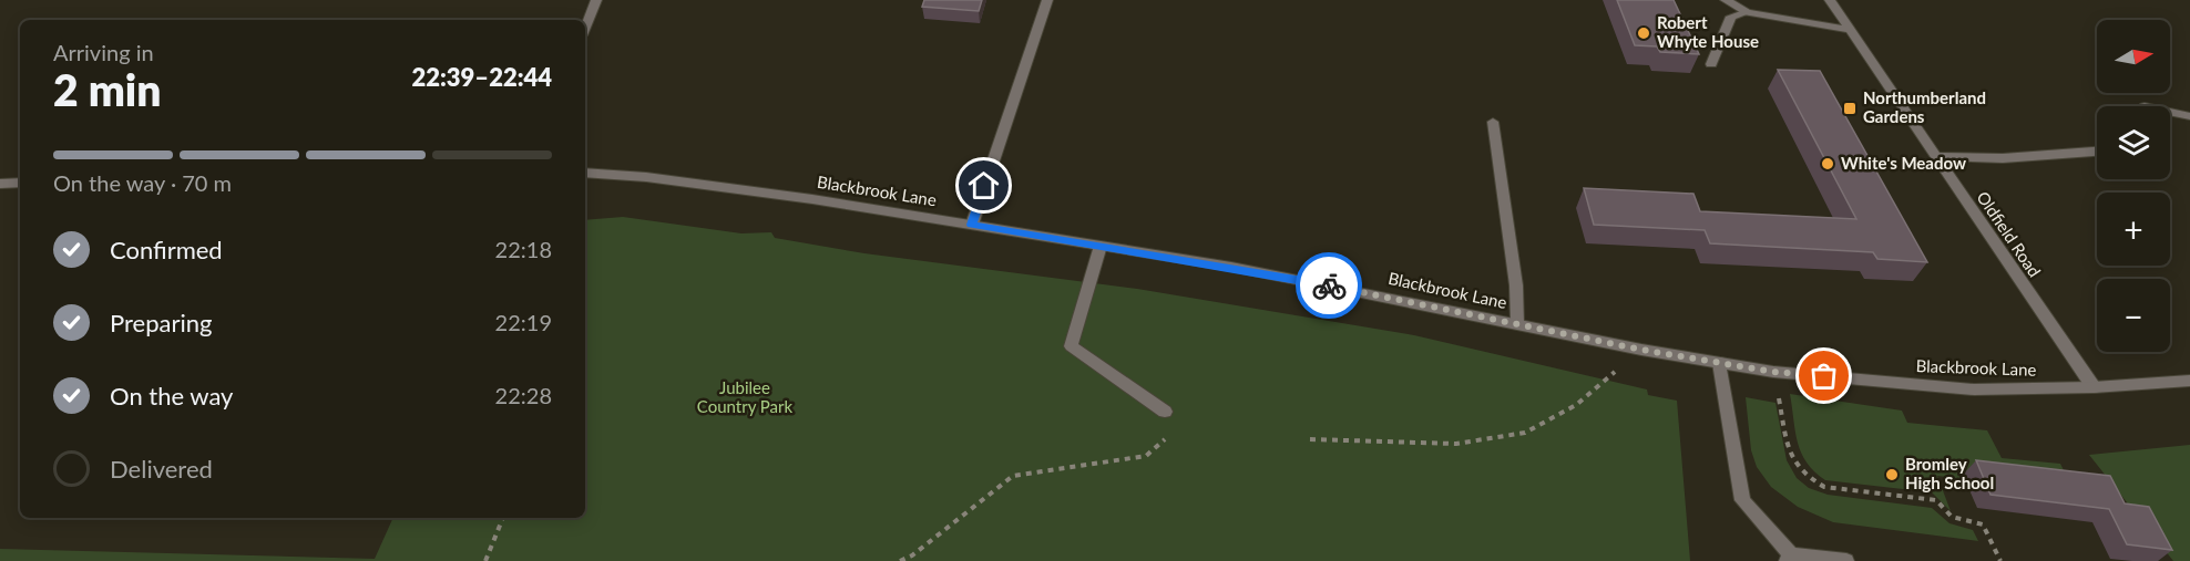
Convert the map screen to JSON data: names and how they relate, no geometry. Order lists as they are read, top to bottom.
{
  "streets": {
    "street": ["Blackbrook Lane", "Oldfield Road"]
  },
  "crossings": [
    ["Blackbrook Lane", "Oldfield Road"]
  ],
  "parks": ["Jubilee Country Park"],
  "places": {
    "other": ["Robert Whyte House", "White's Meadow", "Bromley High School"],
    "transit": ["Northumberland Gardens"]
  },
  "north": "right",
  "page": {
    "map_buttons": ["+", "−"],
    "heading": ["2 min", "Arriving in", "22:39–22:44"],
    "bar": "On the way · 70 m",
    "list": [
      ["Confirmed", "22:18"],
      ["Preparing", "22:19"],
      ["On the way", "22:28"],
      "Delivered"
    ]
  }
}
